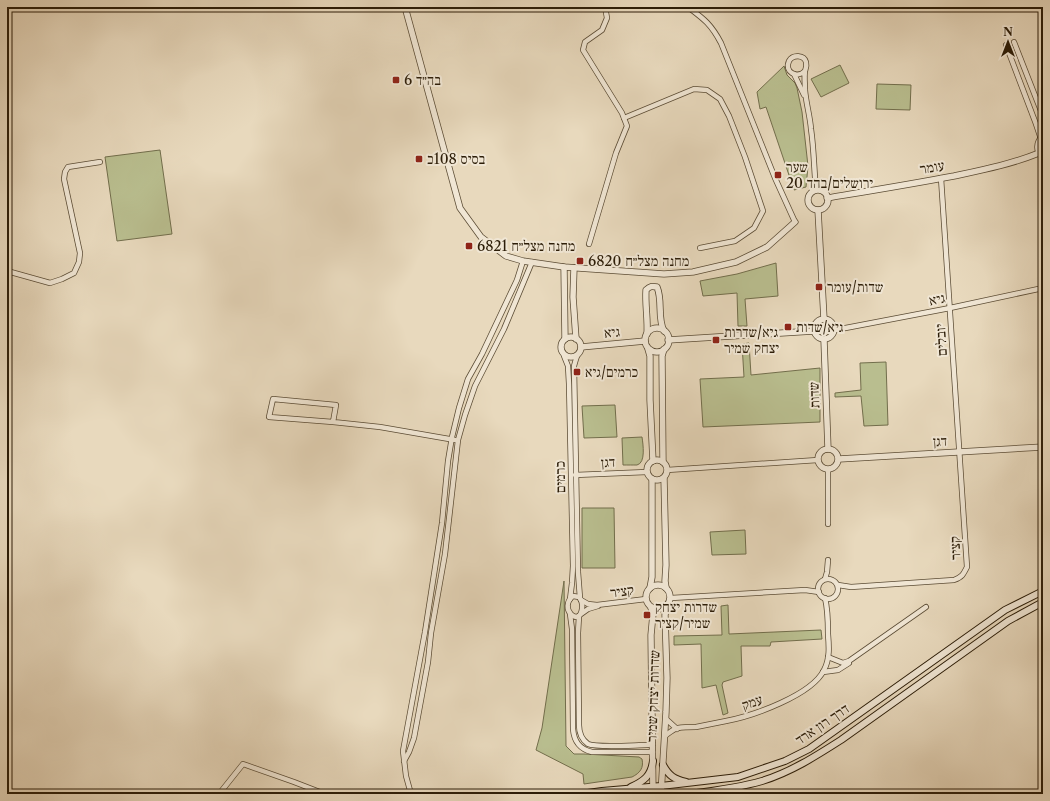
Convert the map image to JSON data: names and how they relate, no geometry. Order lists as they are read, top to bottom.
{
  "streets": {
    "main road": ["דרך רון ארד"],
    "street": [
      "עומר",
      "גיא",
      "יובלים",
      "שדות",
      "דגן",
      "כרמים",
      "קציר",
      "שדרות יצחק שמיר",
      "עמק"
    ]
  },
  "crossings": [
    ["עומר", "יובלים"],
    ["גיא", "יובלים"],
    ["גיא", "שדות"],
    ["גיא", "כרמים"],
    ["יובלים", "דגן"],
    ["יובלים", "קציר"],
    ["שדות", "דגן"],
    ["דגן", "כרמים"],
    ["דגן", "קציר"],
    ["כרמים", "קציר"],
    ["קציר", "שדרות יצחק שמיר"],
    ["קציר", "עמק"],
    ["שדרות יצחק שמיר", "עמק"],
    ["שדרות יצחק שמיר", "דרך רון ארד"]
  ],
  "places": {
    "transit": [
      "בה״ד 6",
      "בסיס 108ב",
      "שער ירושלים/בהד 20",
      "מחנה מצל״ח 6821",
      "מחנה מצל״ח 6820",
      "שדות/עומר",
      "גיא/שדות",
      "גיא/שדרות יצחק שמיר",
      "כרמים/גיא",
      "שדרות יצחק שמיר/קציר"
    ]
  },
  "north": "top"
}
